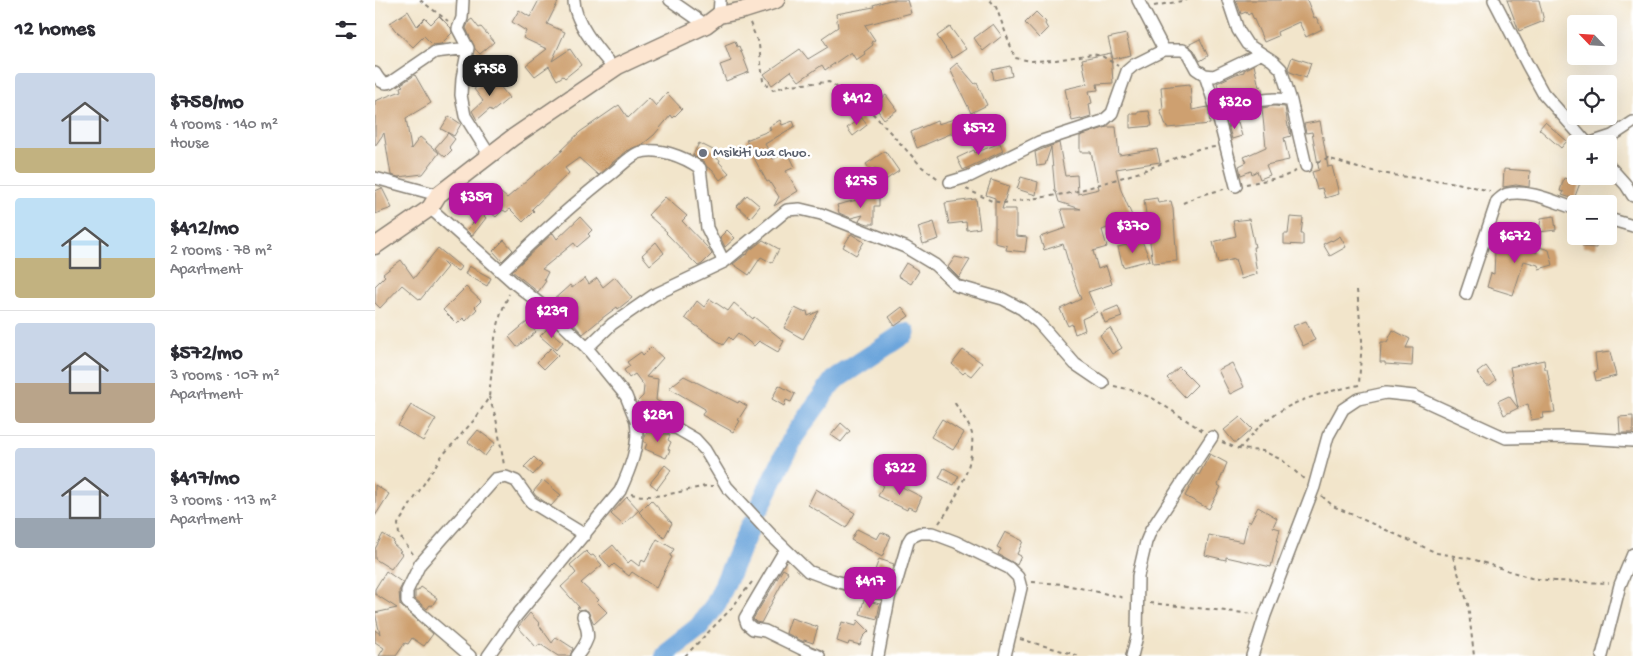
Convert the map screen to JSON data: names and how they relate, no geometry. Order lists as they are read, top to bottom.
{
  "places": ["Msikiti wa chuo."],
  "north": "top left",
  "page": {
    "heading": "12 homes",
    "map_buttons": ["+", "−"],
    "price": [
      "$758",
      "$412",
      "$320",
      "$572",
      "$275",
      "$359",
      "$370",
      "$672",
      "$239",
      "$281",
      "$322",
      "$417"
    ],
    "list": [
      {
        "name": "$758/mo",
        "note": "4 rooms · 140 m² · House"
      },
      {
        "name": "$412/mo",
        "note": "2 rooms · 78 m² · Apartment"
      },
      {
        "name": "$572/mo",
        "note": "3 rooms · 107 m² · Apartment"
      },
      {
        "name": "$417/mo",
        "note": "3 rooms · 113 m² · Apartment"
      }
    ]
  }
}
